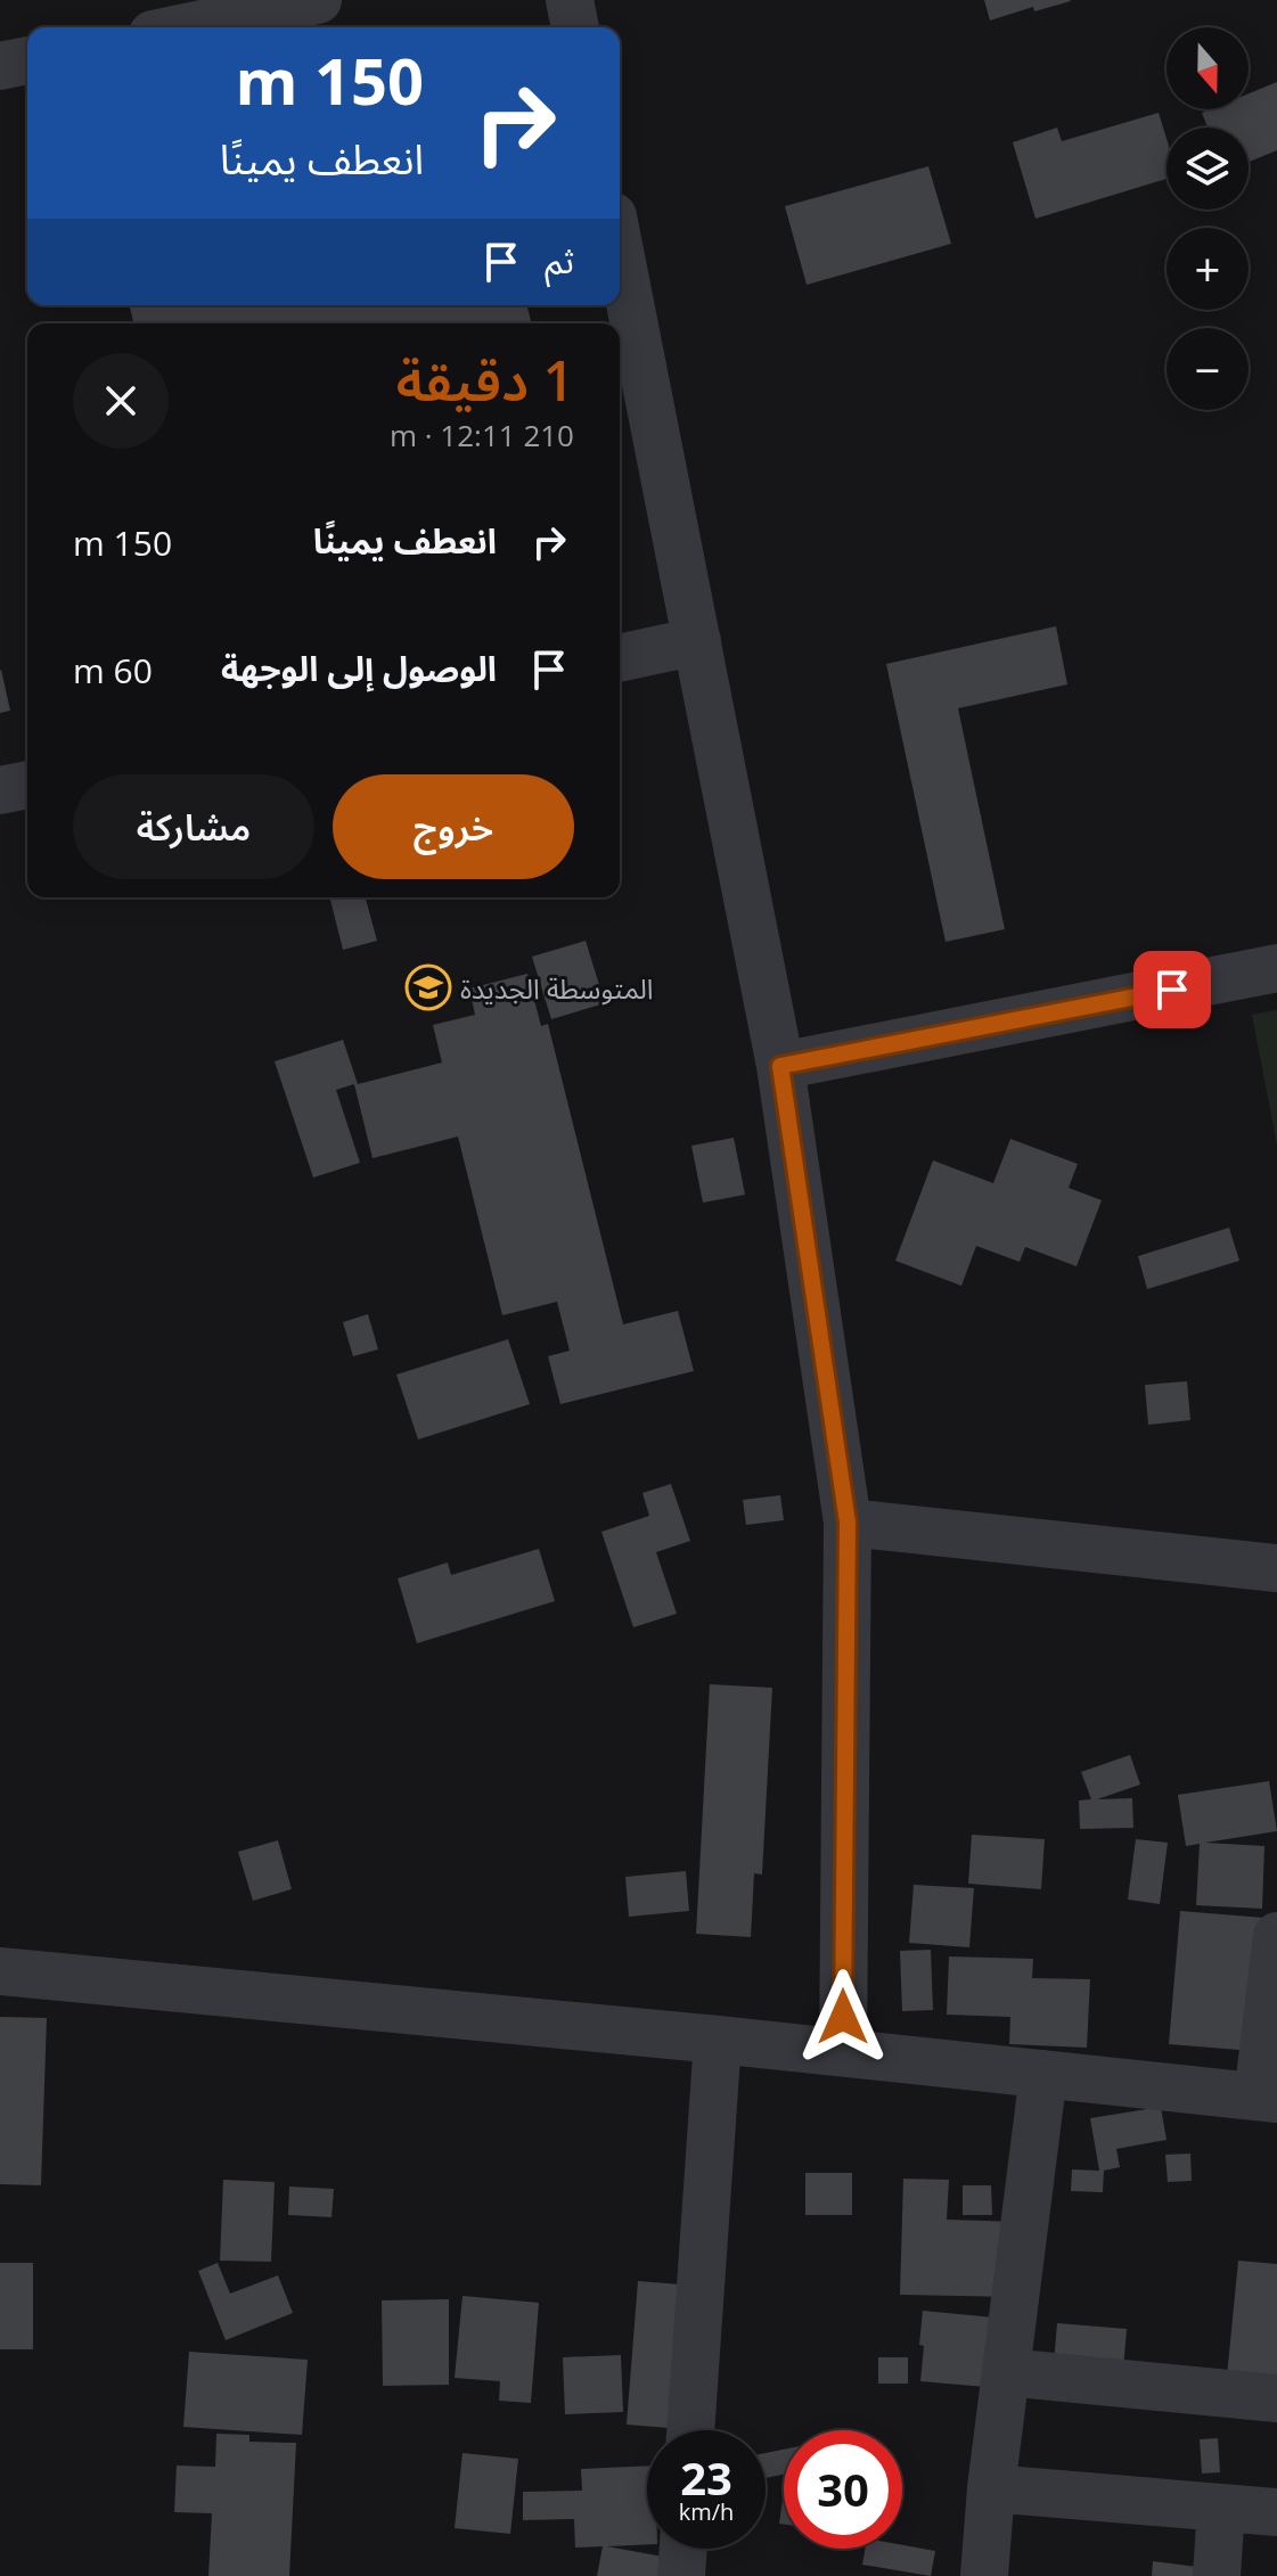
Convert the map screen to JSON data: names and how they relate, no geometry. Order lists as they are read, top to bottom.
{
  "places": {
    "school or university": ["المتوسطة الجديدة"]
  },
  "north": "bottom",
  "page": {
    "map_buttons": ["+", "−"],
    "turn": ["150 m", "انعطف يمينًا"],
    "then": "ثم",
    "heading": ["1 دقيقة", "210 m · 12:11"],
    "list": [
      {
        "name": "انعطف يمينًا",
        "value": "150 m"
      },
      {
        "name": "الوصول إلى الوجهة",
        "value": "60 m"
      }
    ],
    "buttons": ["خروج", "مشاركة"],
    "speed": "23 km/h",
    "limit": "30"
  }
}
